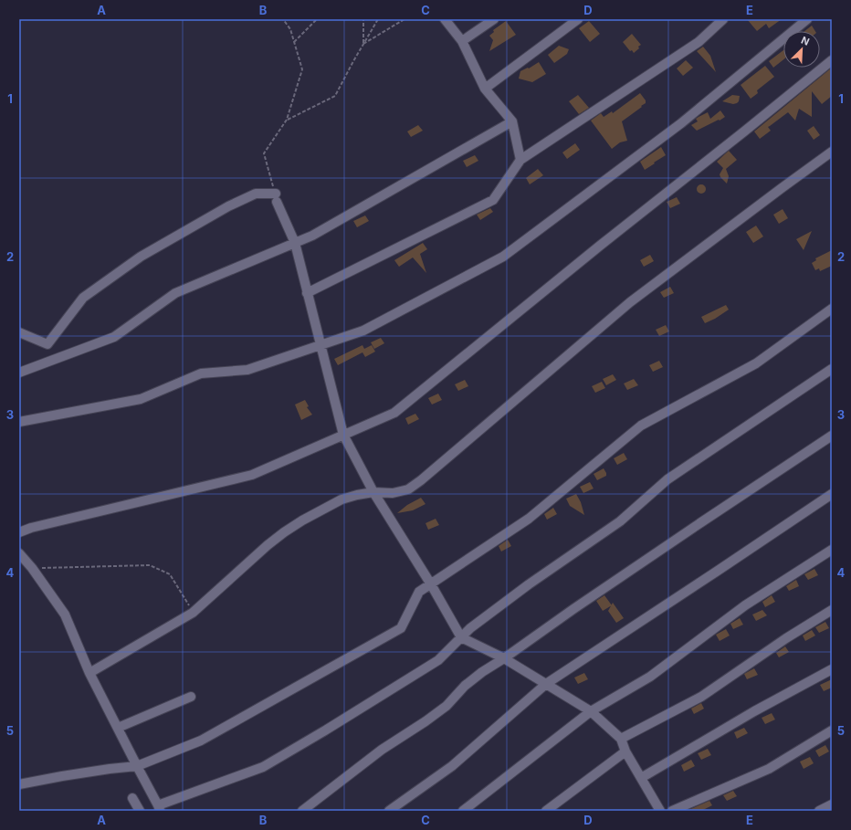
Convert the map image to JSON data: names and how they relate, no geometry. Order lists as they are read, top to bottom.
{
  "north": "top right",
  "grid": {
    "columns": [
      "A",
      "B",
      "C",
      "D",
      "E"
    ],
    "rows": [
      "1",
      "2",
      "3",
      "4",
      "5"
    ]
  }
}
